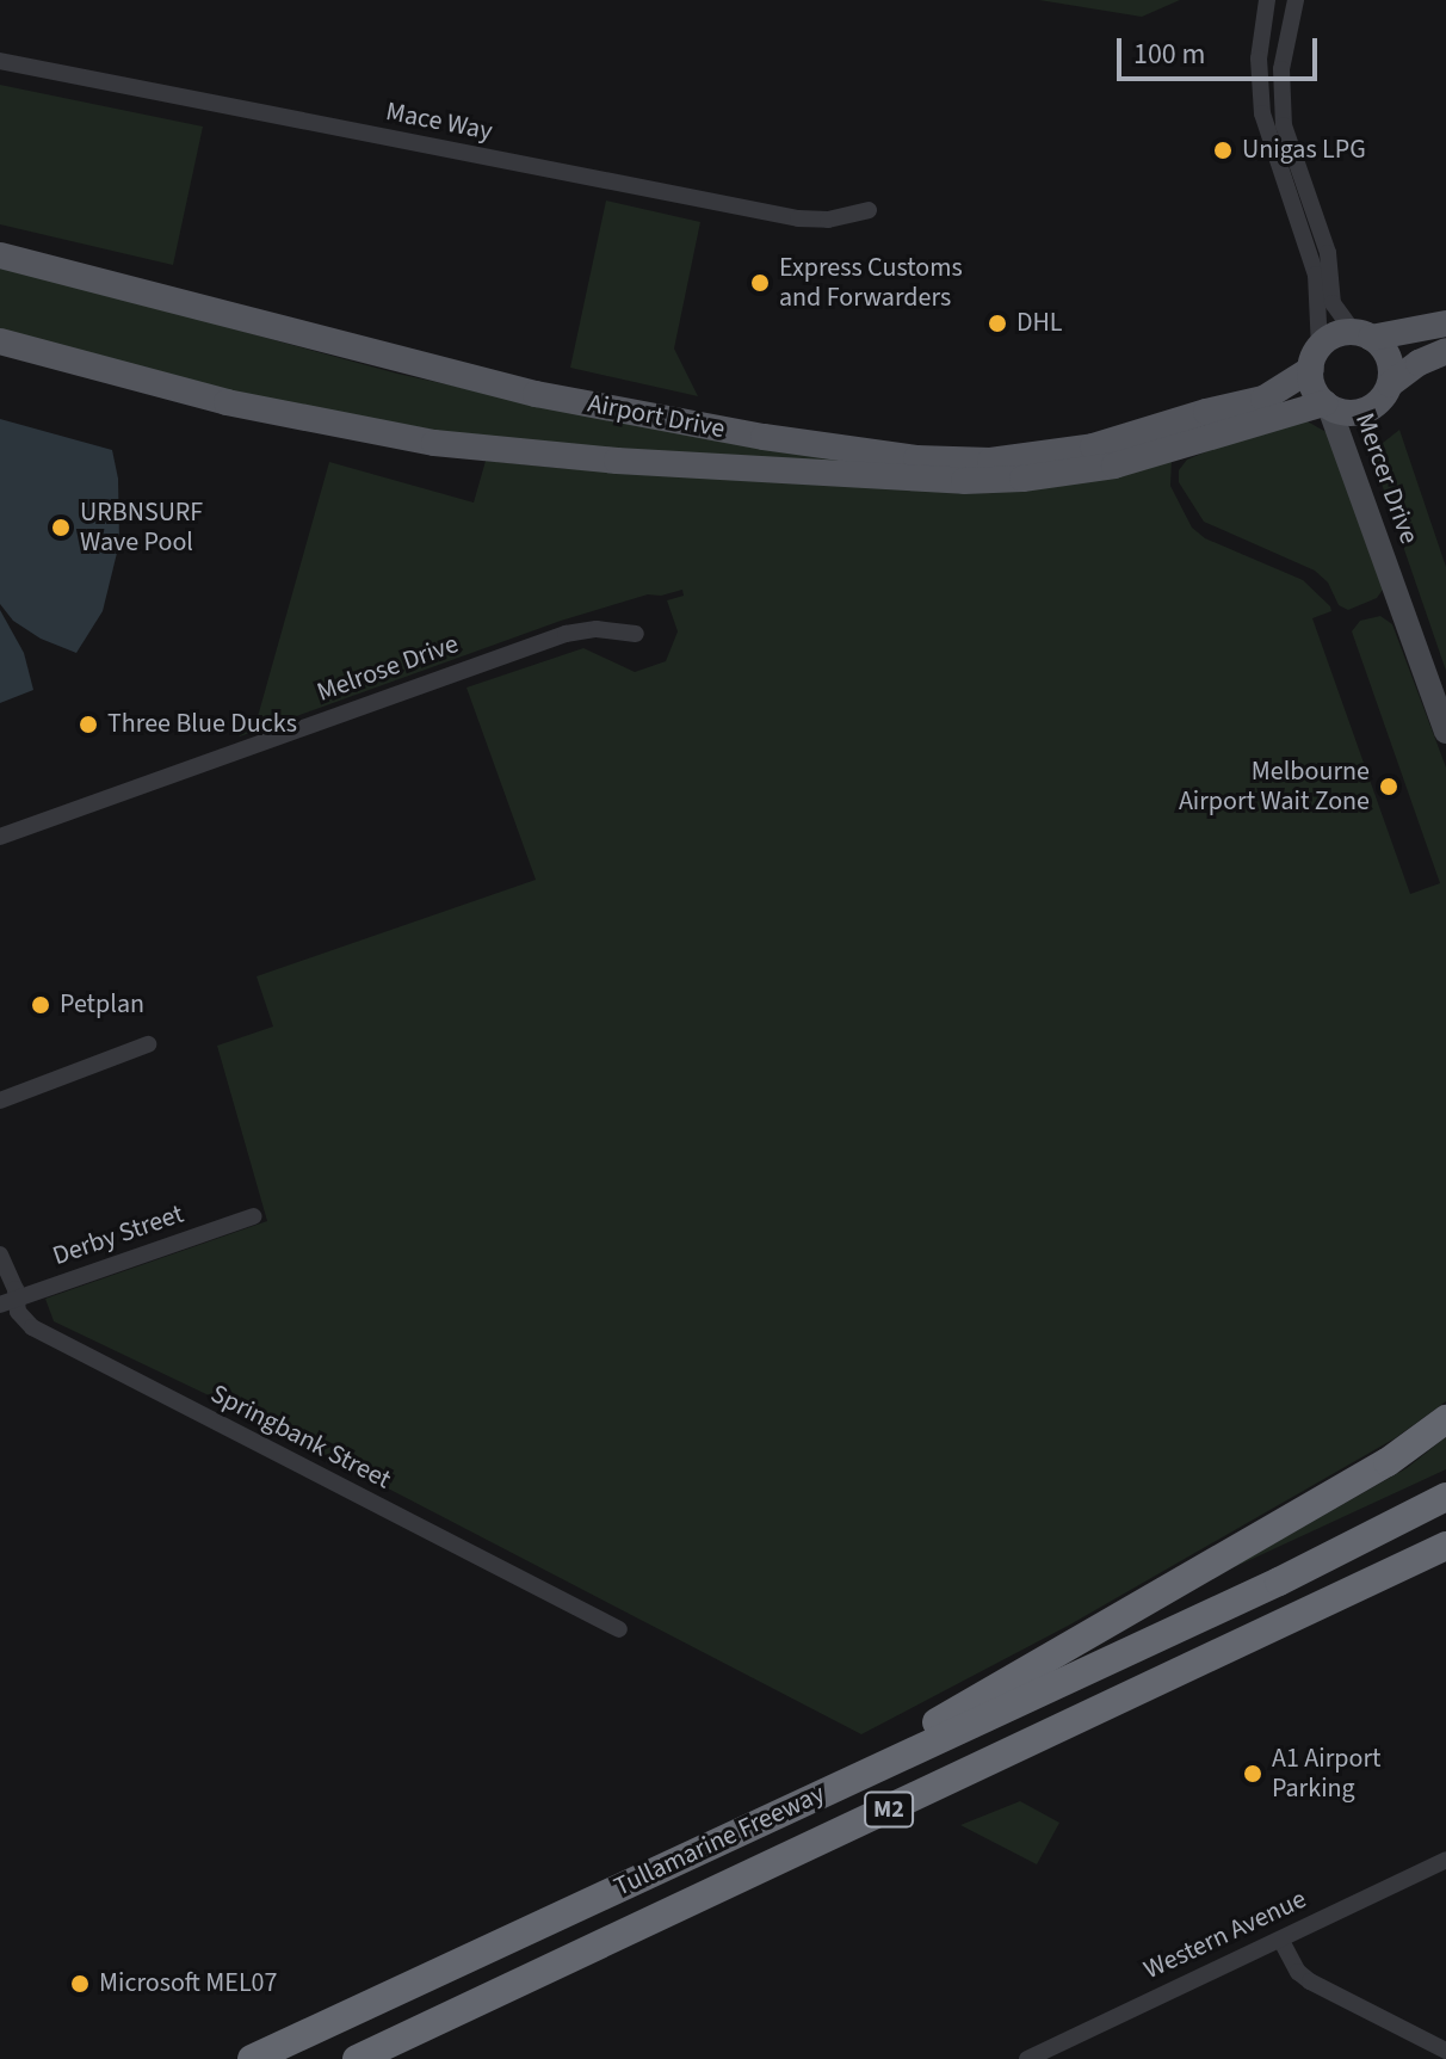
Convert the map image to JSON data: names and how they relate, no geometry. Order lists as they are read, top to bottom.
{
  "streets": {
    "highway": ["M2", "Tullamarine Freeway"],
    "main road": ["Airport Drive"],
    "street": [
      "Mace Way",
      "Mercer Drive",
      "Melrose Drive",
      "Derby Street",
      "Springbank Street",
      "Western Avenue"
    ]
  },
  "crossings": [
    ["Airport Drive", "Mercer Drive"],
    ["Derby Street", "Springbank Street"]
  ],
  "places": [
    "Unigas LPG",
    "Express Customs and Forwarders",
    "DHL",
    "URBNSURF Wave Pool",
    "Three Blue Ducks",
    "Melbourne Airport Wait Zone",
    "Petplan",
    "A1 Airport Parking",
    "Microsoft MEL07"
  ],
  "scale_bar": "100 m"
}
